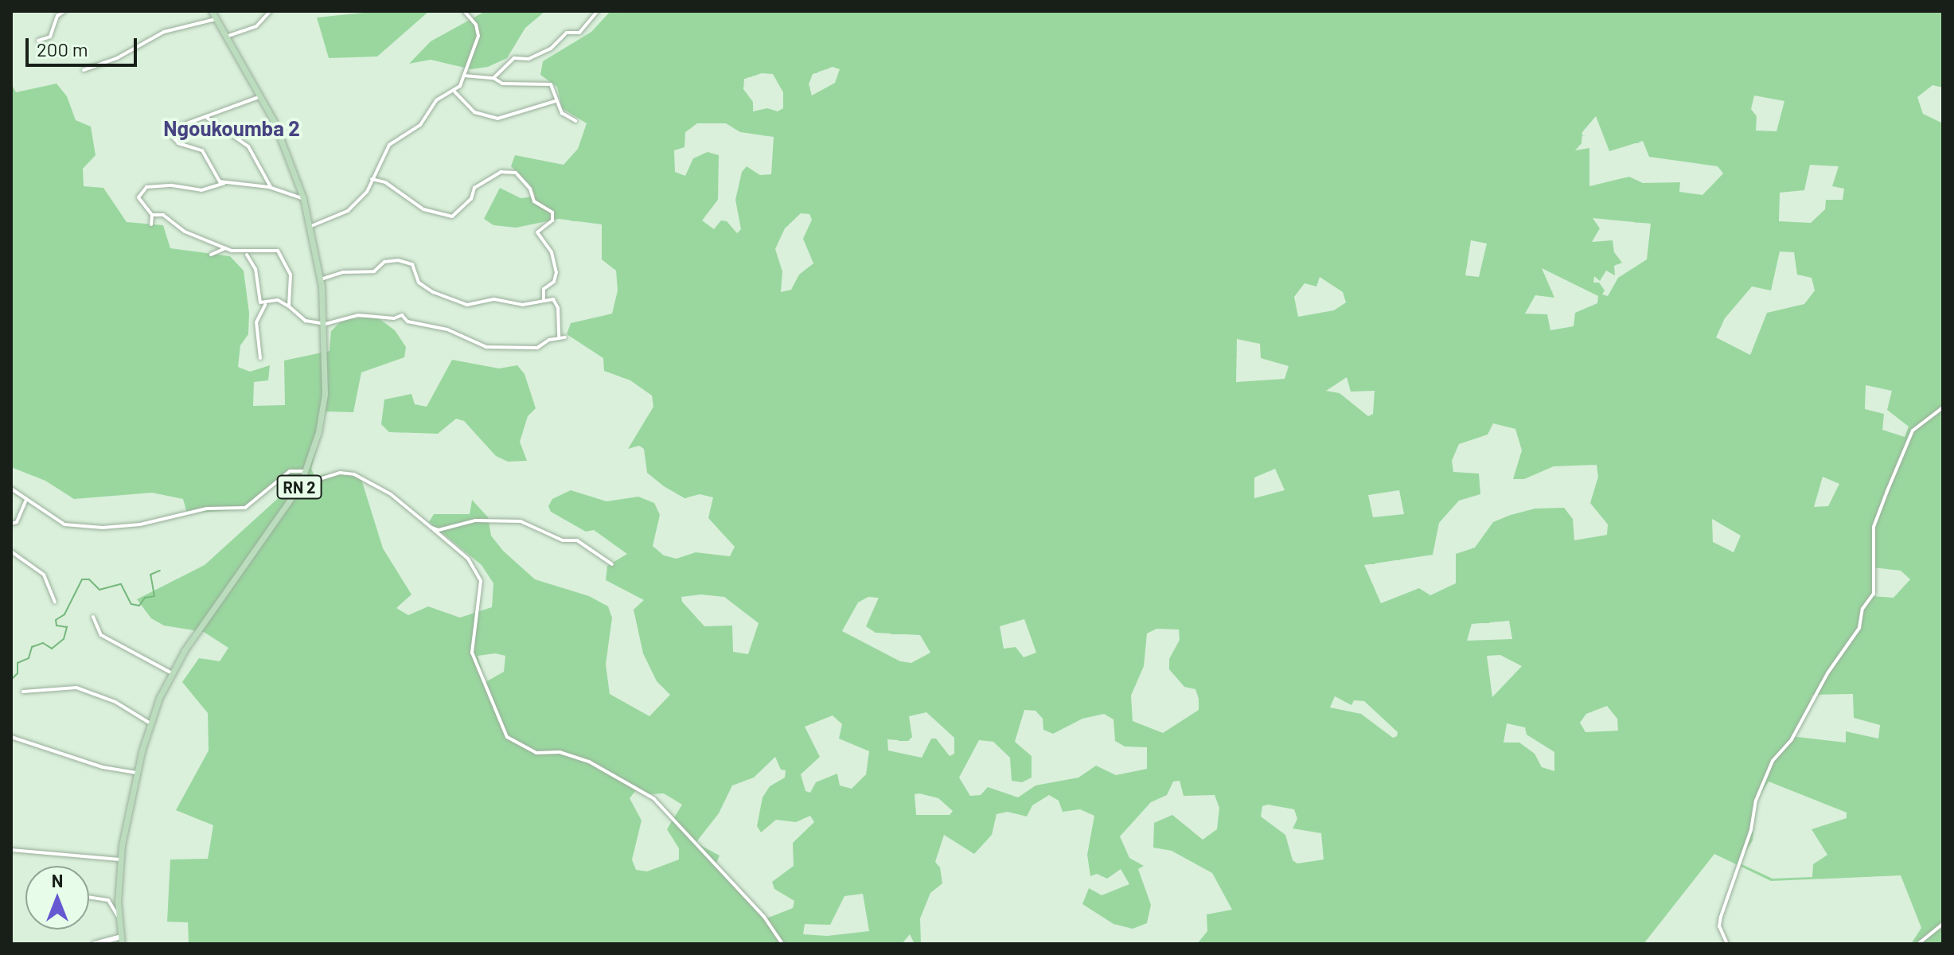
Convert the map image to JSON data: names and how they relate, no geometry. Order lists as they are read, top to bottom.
{
  "streets": {
    "main road": ["RN 2"]
  },
  "districts": ["Ngoukoumba 2"],
  "scale_bar": "200 m",
  "north": "top"
}
